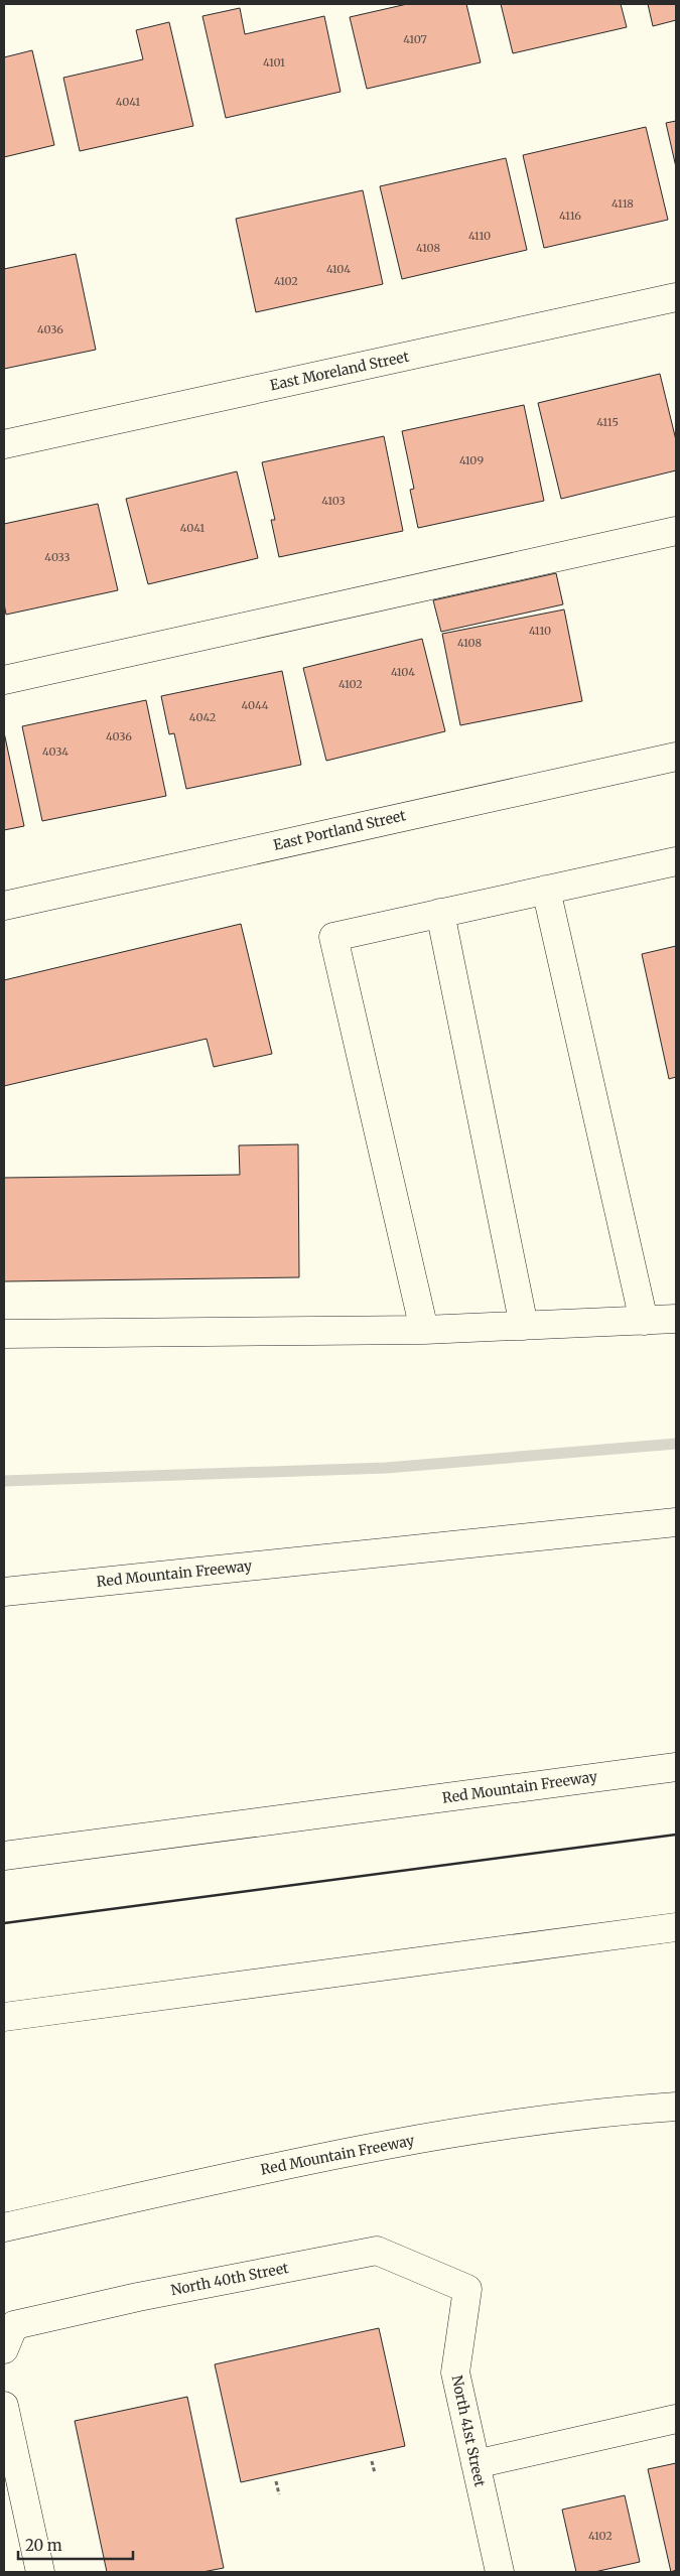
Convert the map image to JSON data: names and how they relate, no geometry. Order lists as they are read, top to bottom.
{
  "streets": {
    "main road": [
      "East Moreland Street",
      "East Portland Street",
      "Red Mountain Freeway",
      "North 40th Street",
      "North 41st Street"
    ]
  },
  "crossings": [
    ["North 40th Street", "North 41st Street"]
  ],
  "house_numbers": [
    "4107",
    "4101",
    "4041",
    "4118",
    "4116",
    "4110",
    "4108",
    "4104",
    "4102",
    "4036",
    "4115",
    "4109",
    "4103",
    "4041",
    "4033",
    "4110",
    "4108",
    "4104",
    "4102",
    "4044",
    "4042",
    "4036",
    "4034",
    "4102"
  ],
  "scale_bar": "20 m"
}
